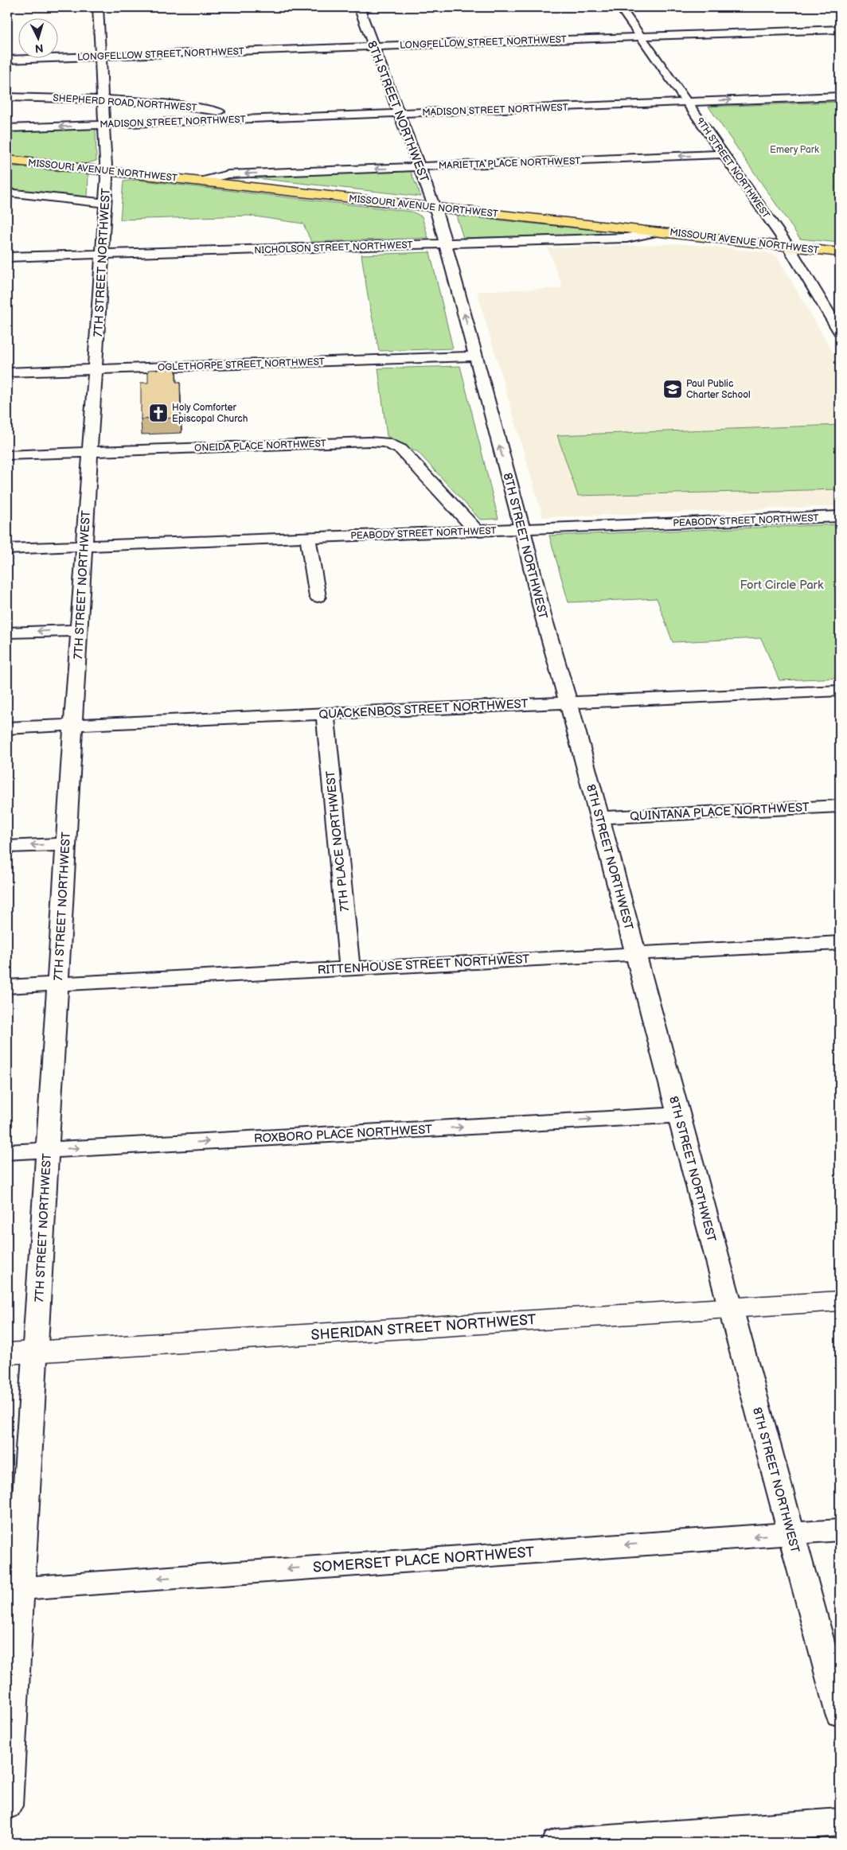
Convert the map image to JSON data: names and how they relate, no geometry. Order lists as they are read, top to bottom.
{
  "streets": {
    "main road": ["MISSOURI AVENUE NORTHWEST"],
    "street": [
      "LONGFELLOW STREET NORTHWEST",
      "SHEPHERD ROAD NORTHWEST",
      "MADISON STREET NORTHWEST",
      "8TH STREET NORTHWEST",
      "MARIETTA PLACE NORTHWEST",
      "9TH STREET NORTHWEST",
      "NICHOLSON STREET NORTHWEST",
      "7TH STREET NORTHWEST",
      "OGLETHORPE STREET NORTHWEST",
      "ONEIDA PLACE NORTHWEST",
      "PEABODY STREET NORTHWEST",
      "QUACKENBOS STREET NORTHWEST",
      "QUINTANA PLACE NORTHWEST",
      "7TH PLACE NORTHWEST",
      "RITTENHOUSE STREET NORTHWEST",
      "ROXBORO PLACE NORTHWEST",
      "SHERIDAN STREET NORTHWEST",
      "SOMERSET PLACE NORTHWEST"
    ]
  },
  "crossings": [
    ["LONGFELLOW STREET NORTHWEST", "8TH STREET NORTHWEST"],
    ["LONGFELLOW STREET NORTHWEST", "9TH STREET NORTHWEST"],
    ["LONGFELLOW STREET NORTHWEST", "7TH STREET NORTHWEST"],
    ["SHEPHERD ROAD NORTHWEST", "MADISON STREET NORTHWEST"],
    ["SHEPHERD ROAD NORTHWEST", "7TH STREET NORTHWEST"],
    ["MADISON STREET NORTHWEST", "8TH STREET NORTHWEST"],
    ["MADISON STREET NORTHWEST", "9TH STREET NORTHWEST"],
    ["MADISON STREET NORTHWEST", "7TH STREET NORTHWEST"],
    ["8TH STREET NORTHWEST", "MARIETTA PLACE NORTHWEST"],
    ["8TH STREET NORTHWEST", "MISSOURI AVENUE NORTHWEST"],
    ["8TH STREET NORTHWEST", "NICHOLSON STREET NORTHWEST"],
    ["8TH STREET NORTHWEST", "OGLETHORPE STREET NORTHWEST"],
    ["8TH STREET NORTHWEST", "PEABODY STREET NORTHWEST"],
    ["8TH STREET NORTHWEST", "QUACKENBOS STREET NORTHWEST"],
    ["8TH STREET NORTHWEST", "QUINTANA PLACE NORTHWEST"],
    ["8TH STREET NORTHWEST", "RITTENHOUSE STREET NORTHWEST"],
    ["8TH STREET NORTHWEST", "ROXBORO PLACE NORTHWEST"],
    ["8TH STREET NORTHWEST", "SHERIDAN STREET NORTHWEST"],
    ["8TH STREET NORTHWEST", "SOMERSET PLACE NORTHWEST"],
    ["MARIETTA PLACE NORTHWEST", "9TH STREET NORTHWEST"],
    ["MARIETTA PLACE NORTHWEST", "MISSOURI AVENUE NORTHWEST"],
    ["9TH STREET NORTHWEST", "MISSOURI AVENUE NORTHWEST"],
    ["MISSOURI AVENUE NORTHWEST", "NICHOLSON STREET NORTHWEST"],
    ["MISSOURI AVENUE NORTHWEST", "7TH STREET NORTHWEST"],
    ["NICHOLSON STREET NORTHWEST", "7TH STREET NORTHWEST"],
    ["7TH STREET NORTHWEST", "OGLETHORPE STREET NORTHWEST"],
    ["7TH STREET NORTHWEST", "ONEIDA PLACE NORTHWEST"],
    ["7TH STREET NORTHWEST", "PEABODY STREET NORTHWEST"],
    ["7TH STREET NORTHWEST", "QUACKENBOS STREET NORTHWEST"],
    ["7TH STREET NORTHWEST", "RITTENHOUSE STREET NORTHWEST"],
    ["7TH STREET NORTHWEST", "ROXBORO PLACE NORTHWEST"],
    ["7TH STREET NORTHWEST", "SHERIDAN STREET NORTHWEST"],
    ["7TH STREET NORTHWEST", "SOMERSET PLACE NORTHWEST"],
    ["ONEIDA PLACE NORTHWEST", "PEABODY STREET NORTHWEST"],
    ["QUACKENBOS STREET NORTHWEST", "7TH PLACE NORTHWEST"],
    ["7TH PLACE NORTHWEST", "RITTENHOUSE STREET NORTHWEST"]
  ],
  "one_way": ["MARIETTA PLACE NORTHWEST", "ROXBORO PLACE NORTHWEST", "SOMERSET PLACE NORTHWEST"],
  "parks": ["Emery Park", "Fort Circle Park"],
  "places": {
    "school or university": ["Paul Public Charter School"],
    "church": ["Holy Comforter Episcopal Church"]
  },
  "north": "bottom"
}
